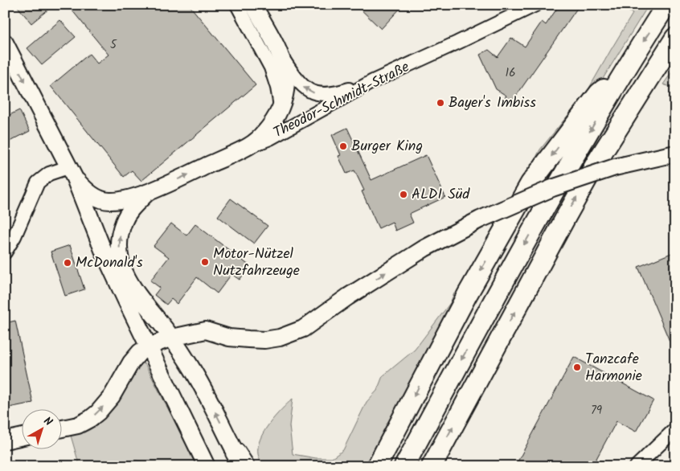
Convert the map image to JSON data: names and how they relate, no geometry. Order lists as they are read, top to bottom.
{
  "streets": {
    "main road": ["Theodor-Schmidt-Straße"]
  },
  "places": [
    "Bayer's Imbiss",
    "Burger King",
    "ALDI Süd",
    "Motor-Nützel Nutzfahrzeuge",
    "McDonald's",
    "Tanzcafe Harmonie"
  ],
  "house_numbers": ["5", "16", "79"],
  "north": "top right"
}
